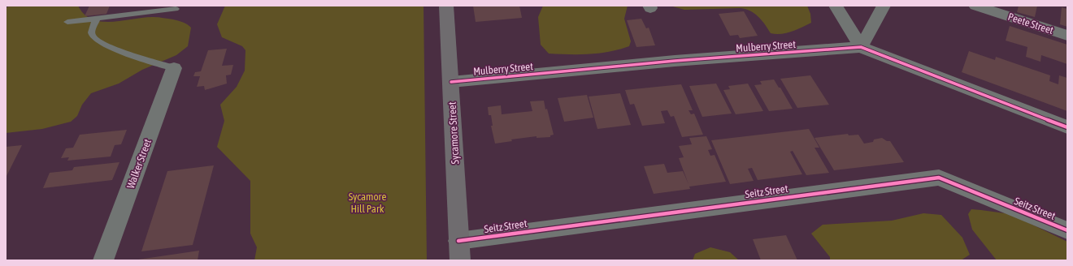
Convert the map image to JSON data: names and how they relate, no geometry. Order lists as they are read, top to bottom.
{
  "streets": {
    "main road": ["Sycamore Street"],
    "street": [
      "Peete Street",
      "Mulberry Street",
      "Walker Street",
      "Seitz Street"
    ]
  },
  "crossings": [
    ["Mulberry Street", "Sycamore Street"],
    ["Sycamore Street", "Seitz Street"]
  ],
  "parks": ["Sycamore Hill Park"]
}
